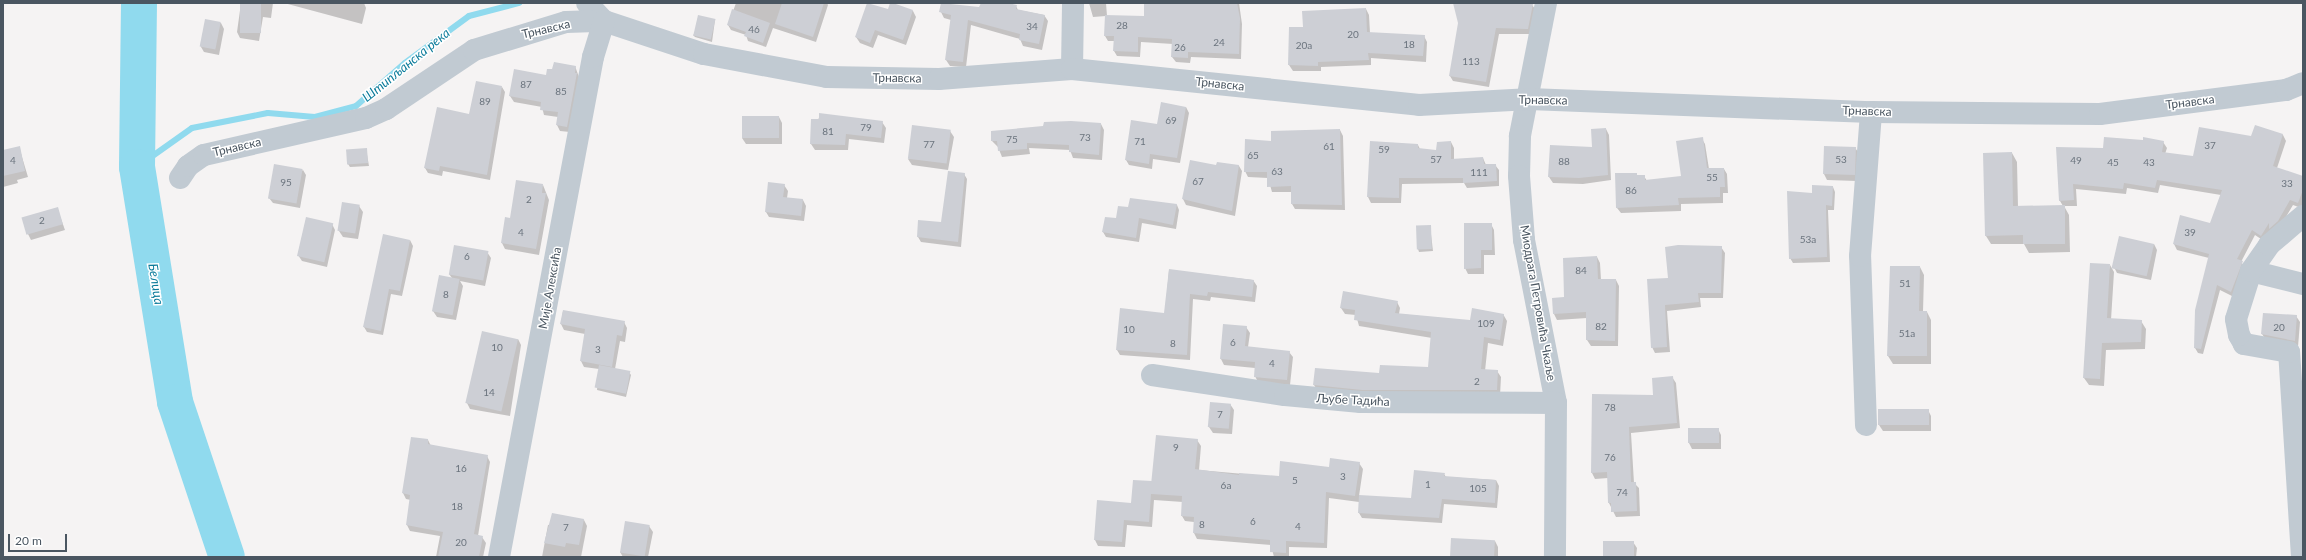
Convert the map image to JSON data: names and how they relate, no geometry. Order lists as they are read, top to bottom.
{
  "streets": {
    "street": [
      "Трнавска",
      "Мије Алексића",
      "Миодрага Петровића Чкаље",
      "Љубе Тадића"
    ]
  },
  "crossings": [
    ["Трнавска", "Мије Алексића"],
    ["Трнавска", "Миодрага Петровића Чкаље"],
    ["Миодрага Петровића Чкаље", "Љубе Тадића"]
  ],
  "water": ["Штипљанска река", "Белица"],
  "house_numbers": [
    "28",
    "34",
    "46",
    "20",
    "24",
    "18",
    "20a",
    "26",
    "113",
    "87",
    "85",
    "89",
    "69",
    "79",
    "81",
    "73",
    "75",
    "71",
    "77",
    "37",
    "61",
    "59",
    "65",
    "57",
    "53",
    "4",
    "49",
    "88",
    "45",
    "43",
    "63",
    "111",
    "55",
    "67",
    "95",
    "33",
    "86",
    "2",
    "2",
    "4",
    "39",
    "53a",
    "6",
    "84",
    "51",
    "8",
    "109",
    "82",
    "20",
    "10",
    "51a",
    "6",
    "8",
    "10",
    "3",
    "4",
    "2",
    "14",
    "78",
    "7",
    "9",
    "76",
    "16",
    "3",
    "5",
    "1",
    "6a",
    "105",
    "74",
    "18",
    "6",
    "8",
    "4",
    "7",
    "20"
  ],
  "scale_bar": "20 m"
}
